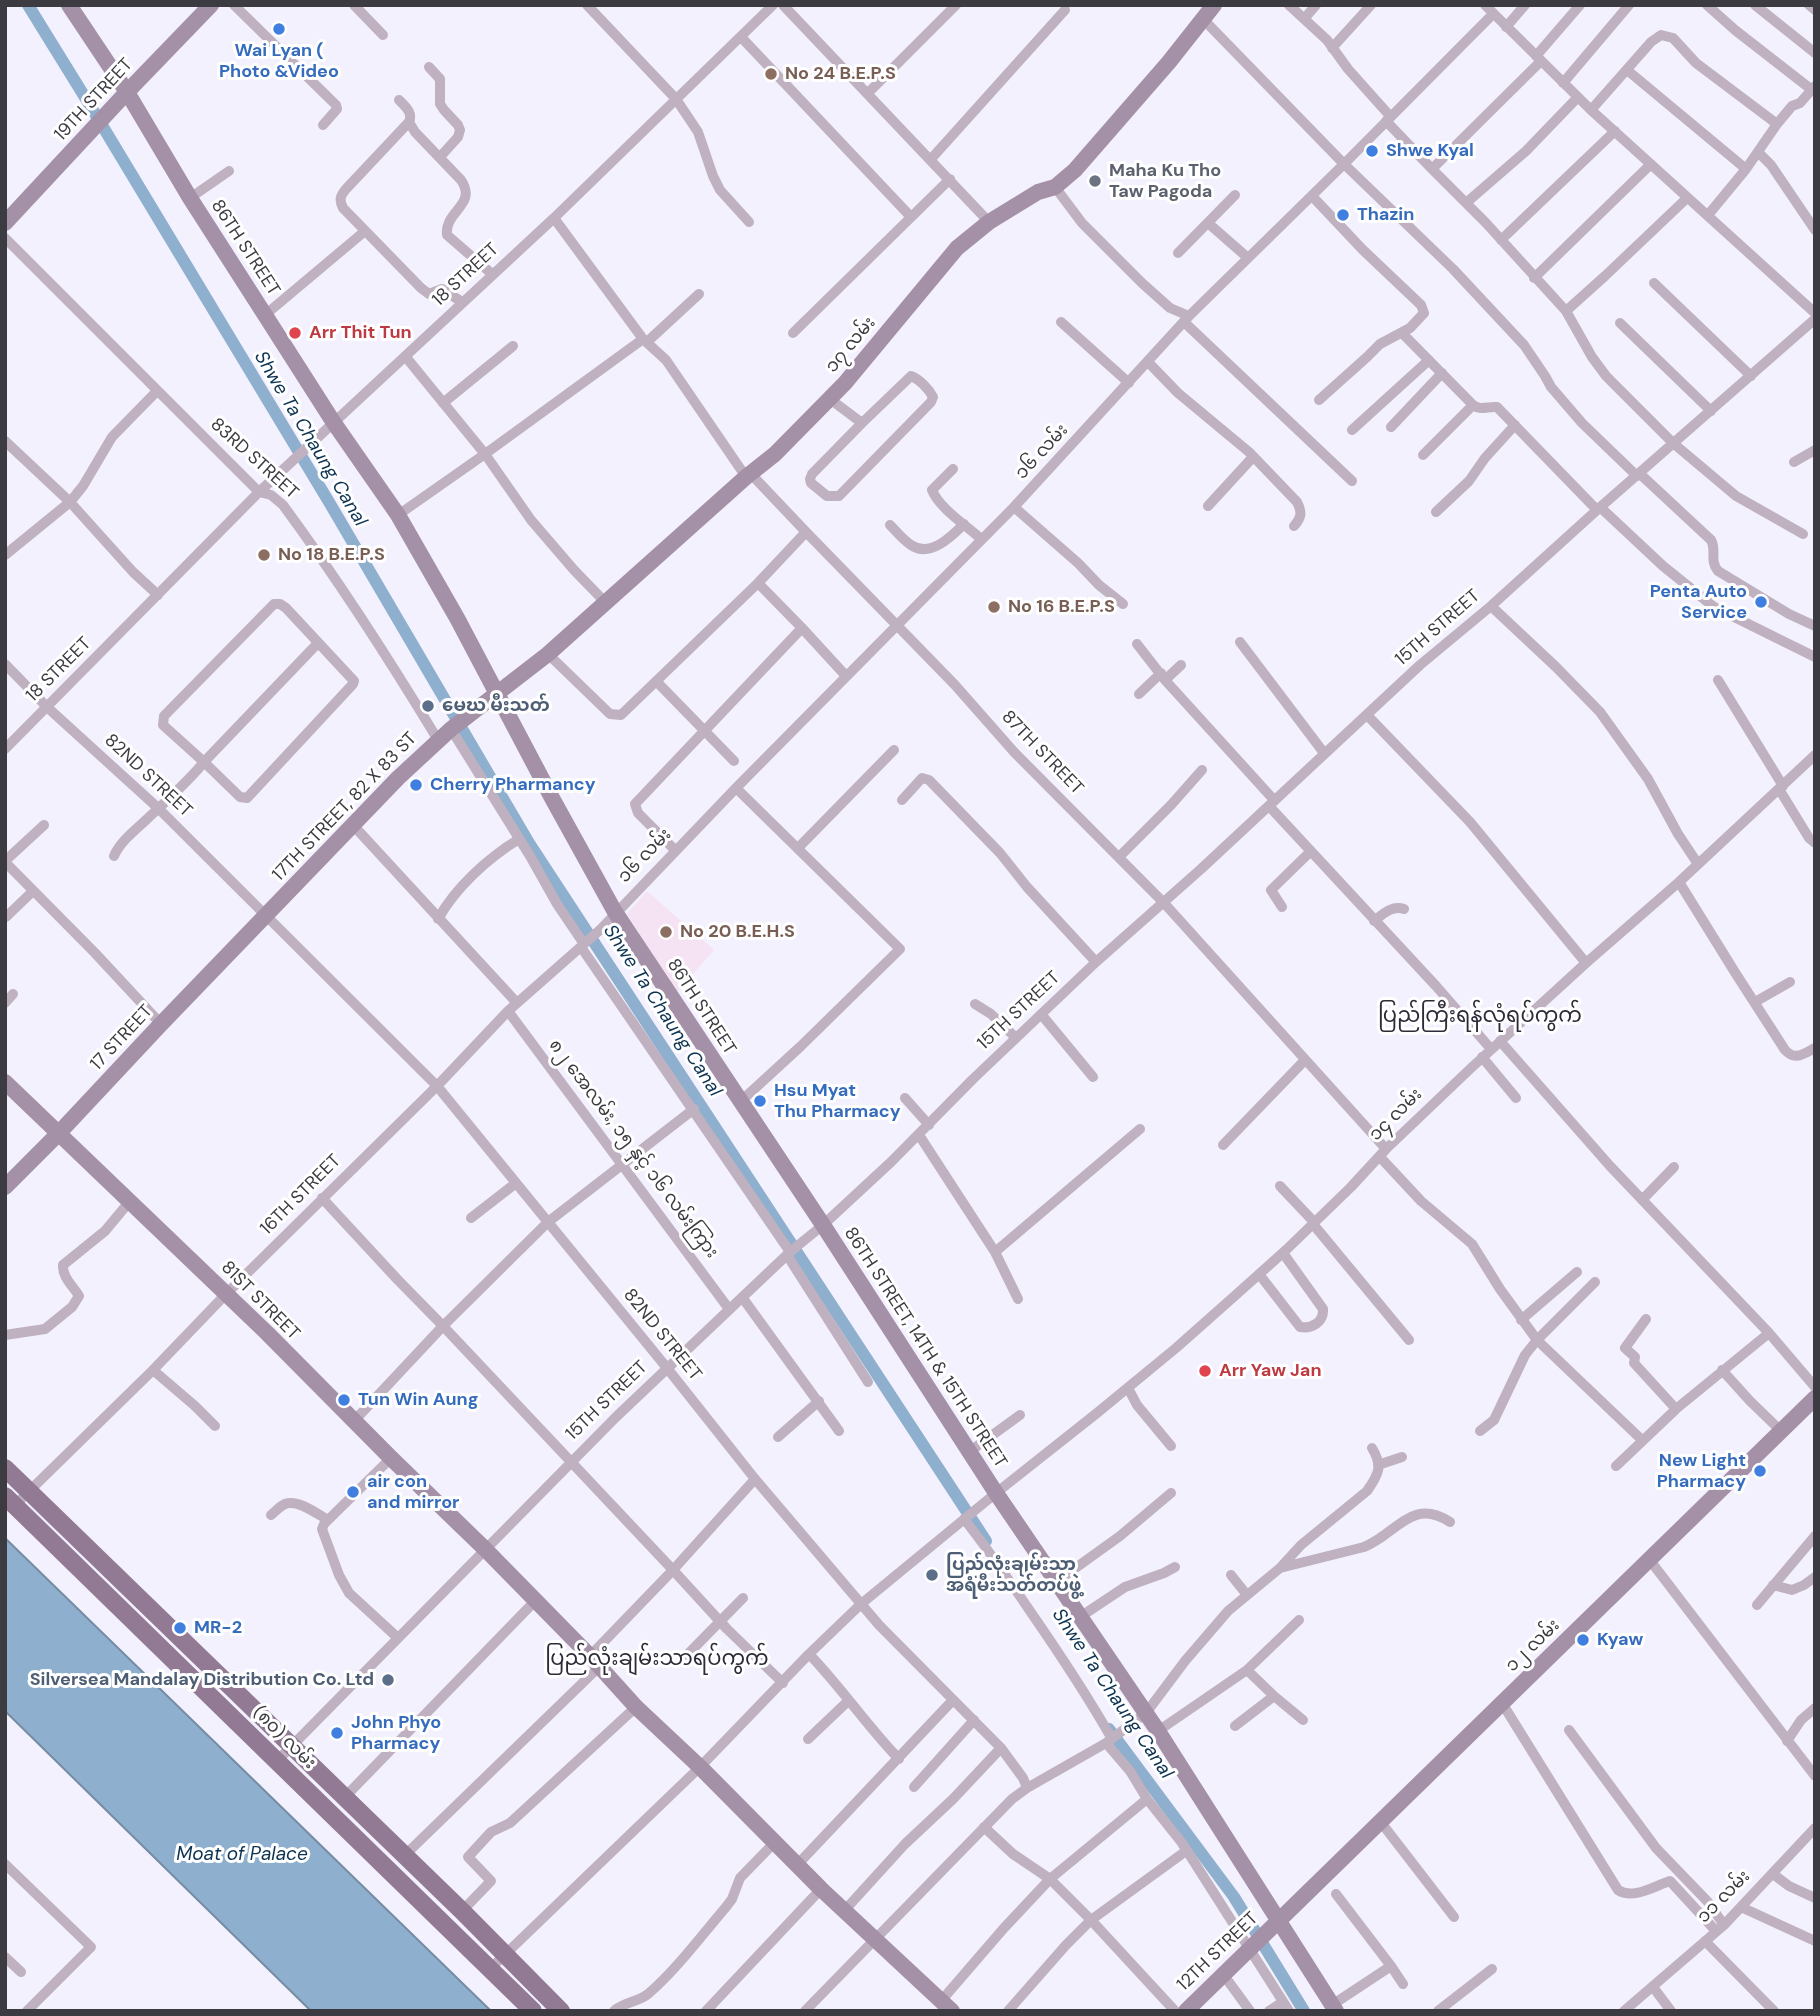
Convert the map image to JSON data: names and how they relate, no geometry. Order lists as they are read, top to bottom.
{
  "streets": {
    "main road": ["(၈၀) လမ်း"],
    "street": [
      "19TH STREET",
      "86TH STREET",
      "18 STREET",
      "၁၇ လမ်း",
      "၁၆ လမ်း",
      "83RD STREET",
      "15TH STREET",
      "87TH STREET",
      "82ND STREET",
      "17TH STREET, 82 X 83 ST",
      "17 STREET",
      "၁၄ လမ်း",
      "၈၂ အေလမ်း, ၁၅ နှင့် ၁၆ လမ်းကြား",
      "16TH STREET",
      "81ST STREET",
      "86TH STREET, 14TH & 15TH STREET",
      "၁၂ လမ်း",
      "၁၁ လမ်း",
      "12TH STREET"
    ]
  },
  "crossings": [
    ["19TH STREET", "86TH STREET"],
    ["86TH STREET", "18 STREET"],
    ["86TH STREET", "၁၇ လမ်း"],
    ["86TH STREET", "၁၆ လမ်း"],
    ["86TH STREET", "15TH STREET"],
    ["86TH STREET", "16TH STREET"],
    ["86TH STREET", "86TH STREET, 14TH & 15TH STREET"],
    ["18 STREET", "83RD STREET"],
    ["18 STREET", "87TH STREET"],
    ["18 STREET", "82ND STREET"],
    ["၁၇ လမ်း", "87TH STREET"],
    ["၁၇ လမ်း", "17TH STREET, 82 X 83 ST"],
    ["၁၆ လမ်း", "87TH STREET"],
    ["၁၆ လမ်း", "16TH STREET"],
    ["83RD STREET", "17TH STREET, 82 X 83 ST"],
    ["15TH STREET", "87TH STREET"],
    ["15TH STREET", "82ND STREET"],
    ["15TH STREET", "၈၂ အေလမ်း, ၁၅ နှင့် ၁၆ လမ်းကြား"],
    ["15TH STREET", "81ST STREET"],
    ["15TH STREET", "86TH STREET, 14TH & 15TH STREET"],
    ["15TH STREET", "(၈၀) လမ်း"],
    ["87TH STREET", "၁၄ လမ်း"],
    ["82ND STREET", "17TH STREET, 82 X 83 ST"],
    ["82ND STREET", "17 STREET"],
    ["82ND STREET", "၁၄ လမ်း"],
    ["82ND STREET", "16TH STREET"],
    ["17TH STREET, 82 X 83 ST", "17 STREET"],
    ["17TH STREET, 82 X 83 ST", "၈၂ အေလမ်း, ၁၅ နှင့် ၁၆ လမ်းကြား"],
    ["17 STREET", "81ST STREET"],
    ["၁၄ လမ်း", "81ST STREET"],
    ["၁၄ လမ်း", "86TH STREET, 14TH & 15TH STREET"],
    ["၁၄ လမ်း", "(၈၀) လမ်း"],
    ["၈၂ အေလမ်း, ၁၅ နှင့် ၁၆ လမ်းကြား", "16TH STREET"],
    ["16TH STREET", "81ST STREET"],
    ["16TH STREET", "(၈၀) လမ်း"],
    ["86TH STREET, 14TH & 15TH STREET", "၁၂ လမ်း"],
    ["86TH STREET, 14TH & 15TH STREET", "12TH STREET"],
    ["၁၂ လမ်း", "12TH STREET"]
  ],
  "districts": ["ပြည်ကြီးရန်လုံရပ်ကွက်", "ပြည်လုံးချမ်းသာရပ်ကွက်"],
  "water": ["Shwe Ta Chaung Canal", "Moat of Palace"],
  "places": [
    "Wai Lyan ( Photo &Video",
    "No 24 B.E.P.S",
    "Shwe Kyal",
    "Maha Ku Tho Taw Pagoda",
    "Thazin",
    "Arr Thit Tun",
    "No 18 B.E.P.S",
    "Penta Auto Service",
    "No 16 B.E.P.S",
    "မေဃ မီးသတ်",
    "Cherry Pharmancy",
    "No 20 B.E.H.S",
    "Hsu Myat Thu Pharmacy",
    "Arr Yaw Jan",
    "Tun Win Aung",
    "New Light Pharmacy",
    "air con and mirror",
    "ပြည်လုံးချမ်းသာ အရံမီးသတ်တပ်ဖွဲ့",
    "MR-2",
    "Kyaw",
    "Silversea Mandalay Distribution Co. Ltd",
    "John Phyo Pharmacy"
  ]
}
